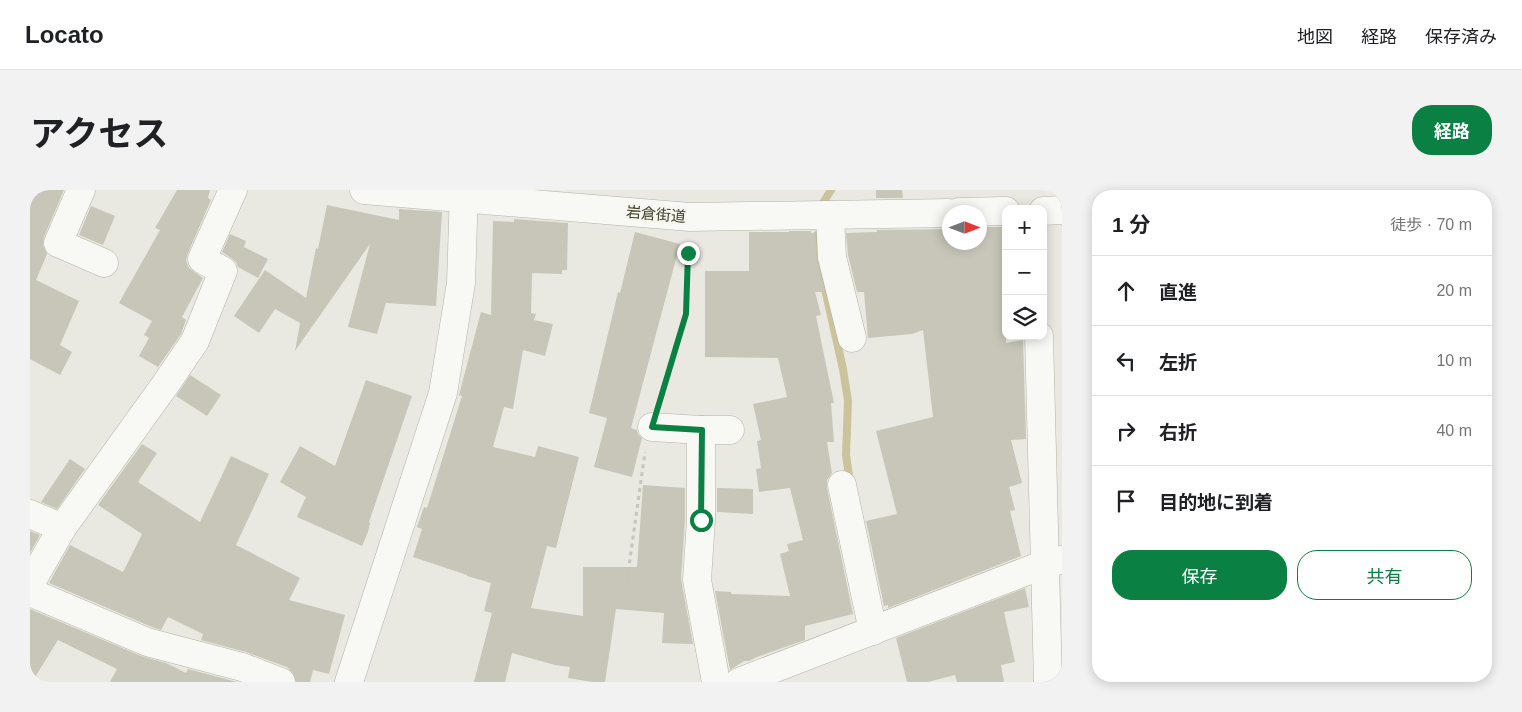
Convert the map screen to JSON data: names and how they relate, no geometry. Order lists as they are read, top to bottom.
{
  "streets": {
    "street": ["岩倉街道"]
  },
  "north": "right",
  "page": {
    "header": "Locato",
    "nav": ["地図", "経路", "保存済み"],
    "title": "アクセス",
    "buttons": [
      "経路",
      ["保存", "共有"]
    ],
    "heading": ["1 分", "徒歩 · 70 m"],
    "map_buttons": ["+", "−"],
    "list": [
      ["直進", "20 m"],
      ["左折", "10 m"],
      ["右折", "40 m"],
      "目的地に到着"
    ]
  }
}
